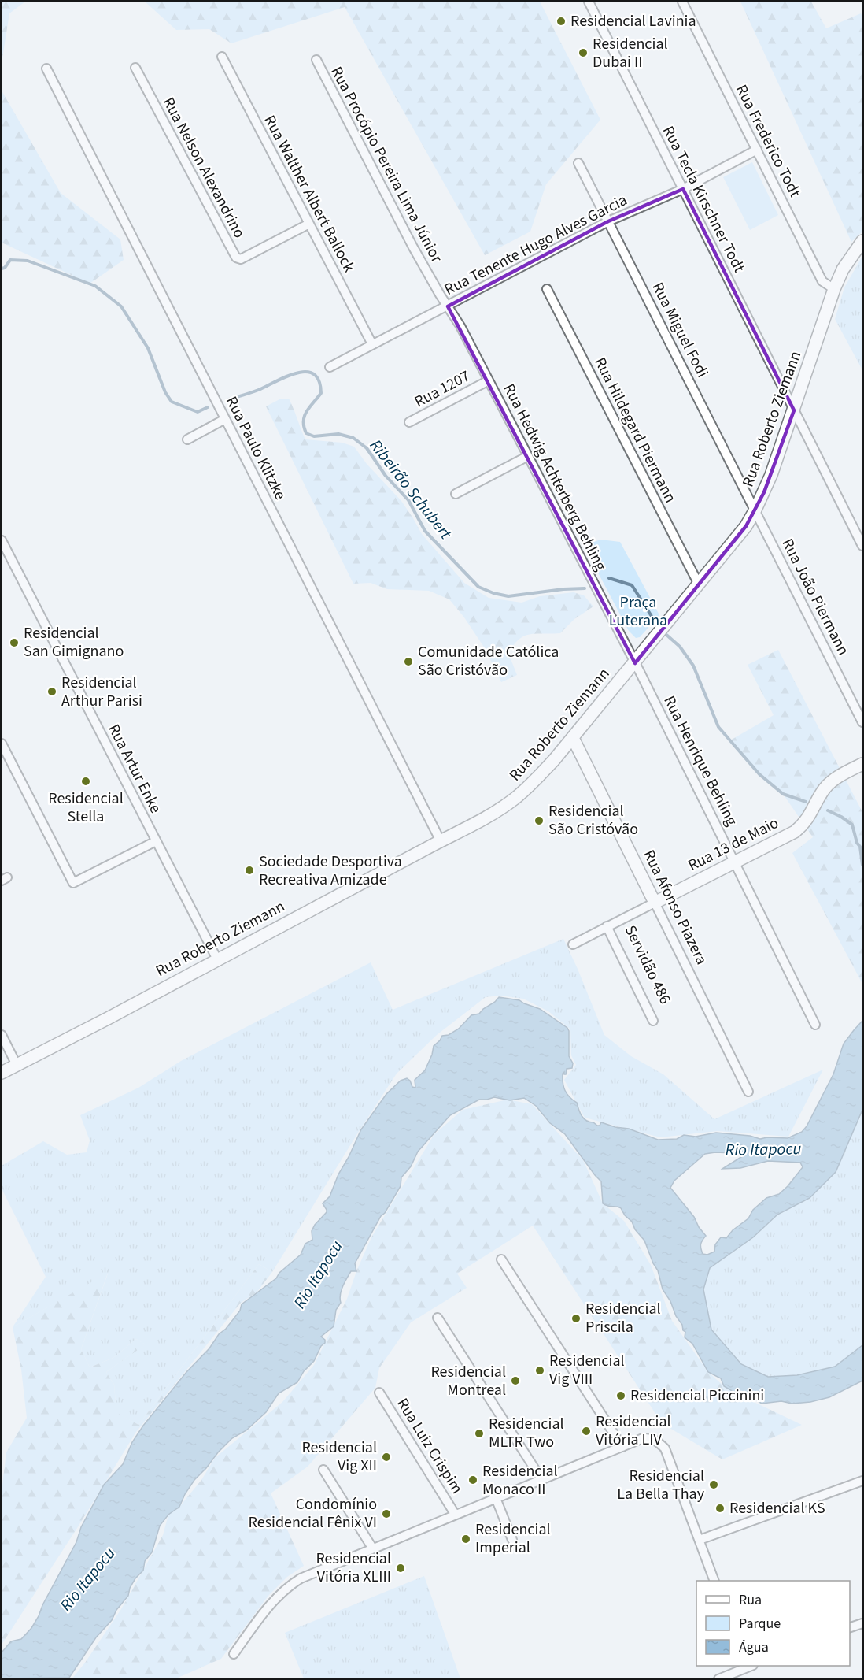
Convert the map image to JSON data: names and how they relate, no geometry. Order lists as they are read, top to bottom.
{
  "streets": {
    "main road": ["Rua Roberto Ziemann", "Rua 13 de Maio", "Rua Afonso Piazera"],
    "street": [
      "Rua Frederico Todt",
      "Rua Procópio Pereira Lima Júnior",
      "Rua Nelson Alexandrino",
      "Rua Walther Albert Ballock",
      "Rua Tecla Kirschner Todt",
      "Rua Tenente Hugo Alves Garcia",
      "Rua Miguel Fodi",
      "Rua 1207",
      "Rua Hildegard Piermann",
      "Rua Paulo Klitzke",
      "Rua Hedwig Achterberg Behling",
      "Rua João Piermann",
      "Rua Henrique Behling",
      "Rua Artur Enke",
      "Rua Luiz Crispim"
    ]
  },
  "crossings": [
    ["Rua Frederico Todt", "Rua Tenente Hugo Alves Garcia"],
    ["Rua Frederico Todt", "Rua Roberto Ziemann"],
    ["Rua Procópio Pereira Lima Júnior", "Rua Tenente Hugo Alves Garcia"],
    ["Rua Procópio Pereira Lima Júnior", "Rua Hedwig Achterberg Behling"],
    ["Rua Nelson Alexandrino", "Rua Walther Albert Ballock"],
    ["Rua Walther Albert Ballock", "Rua Tenente Hugo Alves Garcia"],
    ["Rua Tecla Kirschner Todt", "Rua Tenente Hugo Alves Garcia"],
    ["Rua Tecla Kirschner Todt", "Rua Roberto Ziemann"],
    ["Rua Tenente Hugo Alves Garcia", "Rua Miguel Fodi"],
    ["Rua Tenente Hugo Alves Garcia", "Rua Hedwig Achterberg Behling"],
    ["Rua Miguel Fodi", "Rua Roberto Ziemann"],
    ["Rua Miguel Fodi", "Rua João Piermann"],
    ["Rua 1207", "Rua Hedwig Achterberg Behling"],
    ["Rua Roberto Ziemann", "Rua Hildegard Piermann"],
    ["Rua Roberto Ziemann", "Rua Paulo Klitzke"],
    ["Rua Roberto Ziemann", "Rua Hedwig Achterberg Behling"],
    ["Rua Roberto Ziemann", "Rua João Piermann"],
    ["Rua Roberto Ziemann", "Rua Henrique Behling"],
    ["Rua Roberto Ziemann", "Rua Artur Enke"],
    ["Rua Roberto Ziemann", "Rua Afonso Piazera"],
    ["Rua Hedwig Achterberg Behling", "Rua Henrique Behling"],
    ["Rua Henrique Behling", "Rua 13 de Maio"],
    ["Rua 13 de Maio", "Rua Afonso Piazera"]
  ],
  "water": ["Ribeirão Schubert", "Rio Itapocu"],
  "parks": ["Praça Luterana"],
  "places": [
    "Residencial Lavinia",
    "Residencial Dubai II",
    "Residencial San Gimignano",
    "Comunidade Católica São Cristóvão",
    "Residencial Arthur Parisi",
    "Residencial Stella",
    "Residencial São Cristóvão",
    "Sociedade Desportiva Recreativa Amizade",
    "Residencial Priscila",
    "Residencial Vig VIII",
    "Residencial Montreal",
    "Residencial Piccinini",
    "Residencial Vitória LIV",
    "Residencial MLTR Two",
    "Residencial Vig XII",
    "Residencial Monaco II",
    "Residencial La Bella Thay",
    "Residencial KS",
    "Condomínio Residencial Fênix VI",
    "Residencial Imperial",
    "Residencial Vitória XLIII"
  ],
  "legend": ["Rua", "Parque", "Água"]
}
